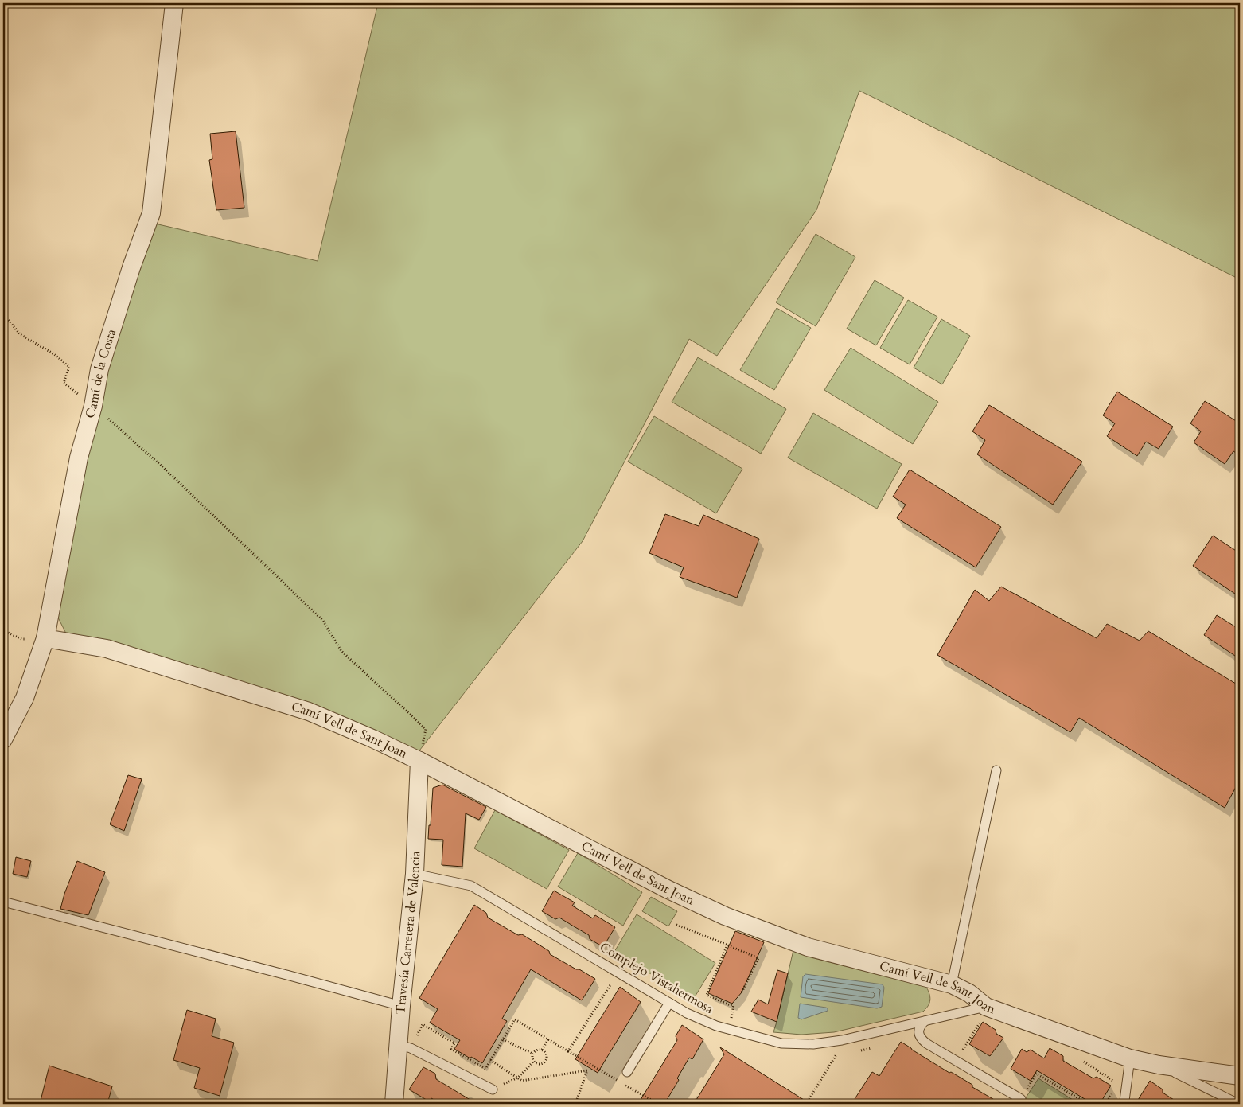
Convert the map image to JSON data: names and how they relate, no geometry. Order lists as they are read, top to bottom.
{
  "streets": {
    "street": ["Camí de la Costa", "Camí Vell de Sant Joan", "Travesía Carretera de Valencia"],
    "lane": ["Complejo Vistahermosa"]
  },
  "crossings": [
    ["Camí de la Costa", "Camí Vell de Sant Joan"],
    ["Camí Vell de Sant Joan", "Travesía Carretera de Valencia"],
    ["Camí Vell de Sant Joan", "Complejo Vistahermosa"],
    ["Travesía Carretera de Valencia", "Complejo Vistahermosa"]
  ]
}
